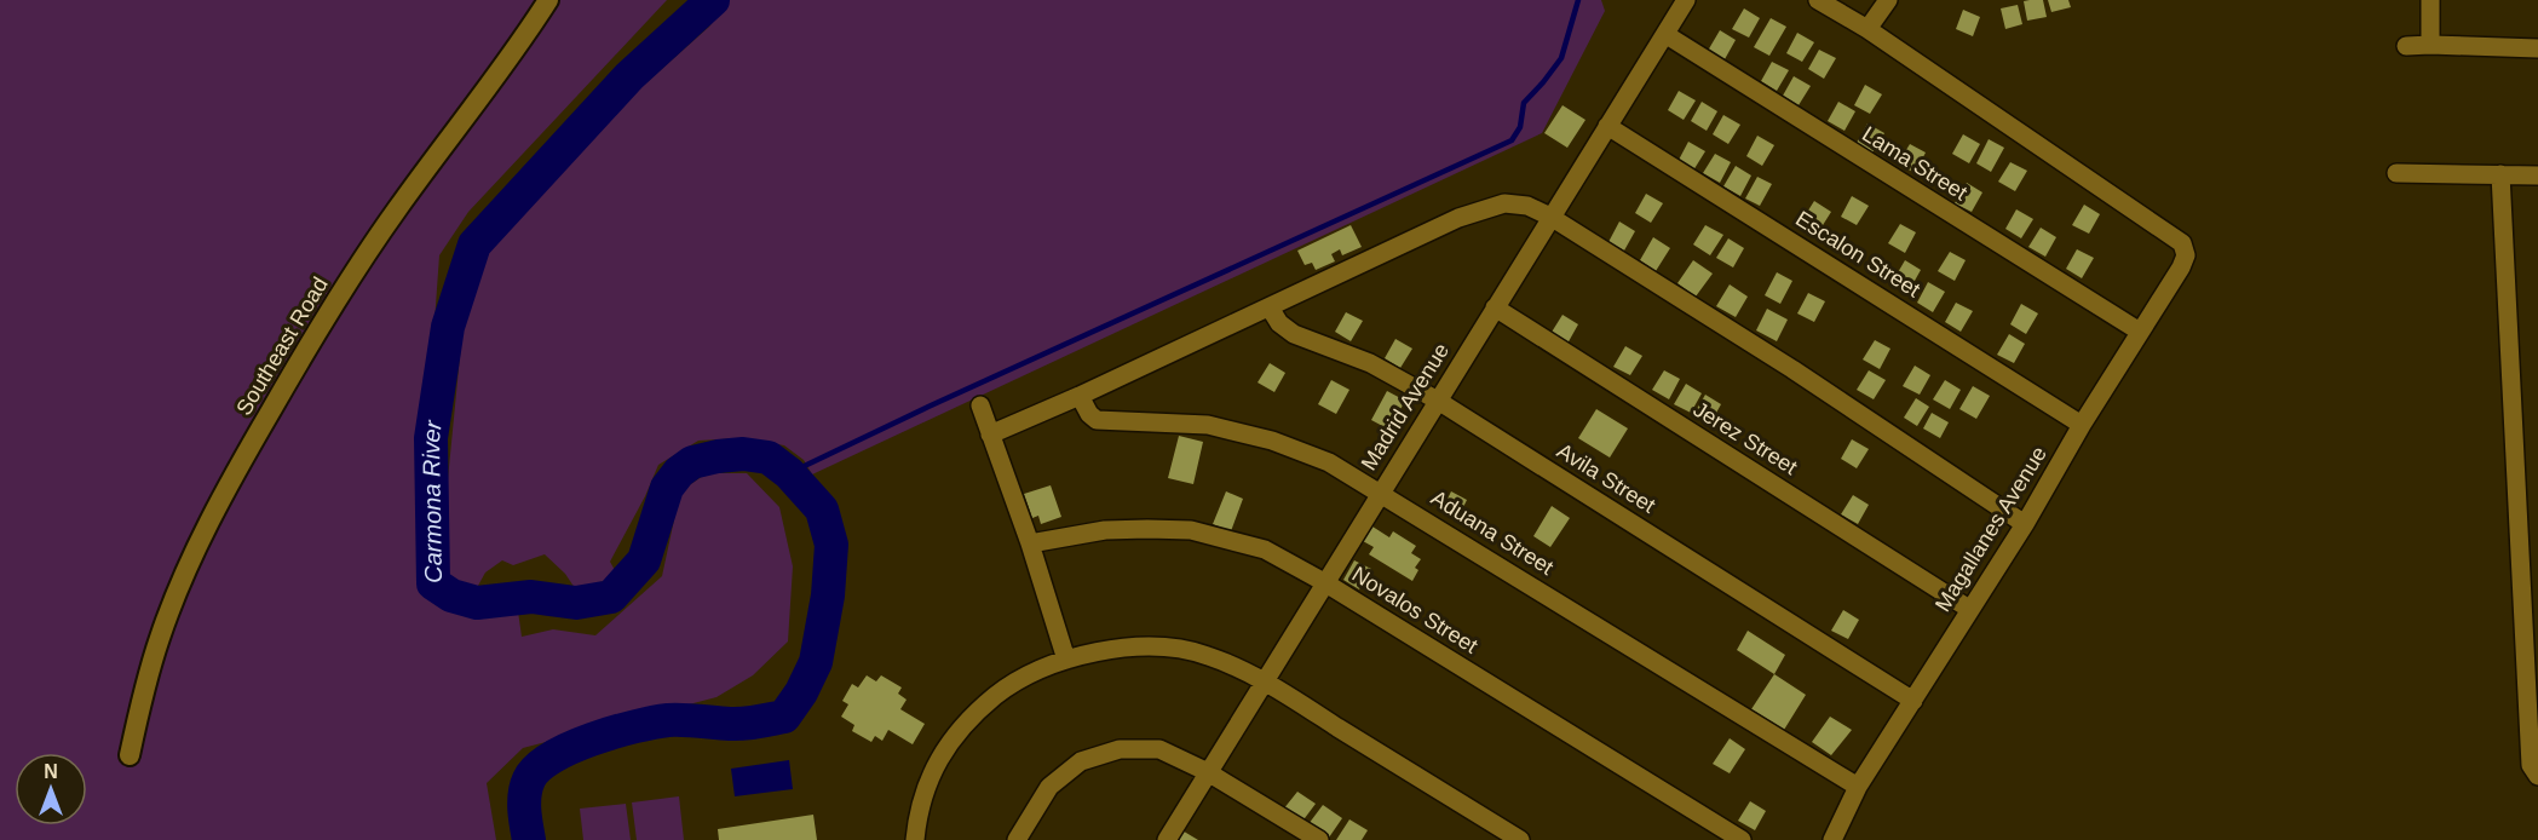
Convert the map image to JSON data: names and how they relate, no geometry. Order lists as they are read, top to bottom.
{
  "streets": {
    "street": [
      "Lama Street",
      "Escalon Street",
      "Southeast Road",
      "Madrid Avenue",
      "Jerez Street",
      "Avila Street",
      "Magallanes Avenue",
      "Aduana Street",
      "Novalos Street"
    ]
  },
  "crossings": [
    ["Lama Street", "Madrid Avenue"],
    ["Lama Street", "Magallanes Avenue"],
    ["Escalon Street", "Madrid Avenue"],
    ["Escalon Street", "Magallanes Avenue"],
    ["Madrid Avenue", "Jerez Street"],
    ["Madrid Avenue", "Avila Street"],
    ["Madrid Avenue", "Aduana Street"],
    ["Madrid Avenue", "Novalos Street"],
    ["Jerez Street", "Magallanes Avenue"],
    ["Avila Street", "Magallanes Avenue"],
    ["Magallanes Avenue", "Aduana Street"]
  ],
  "water": ["Carmona River"],
  "north": "top"
}
